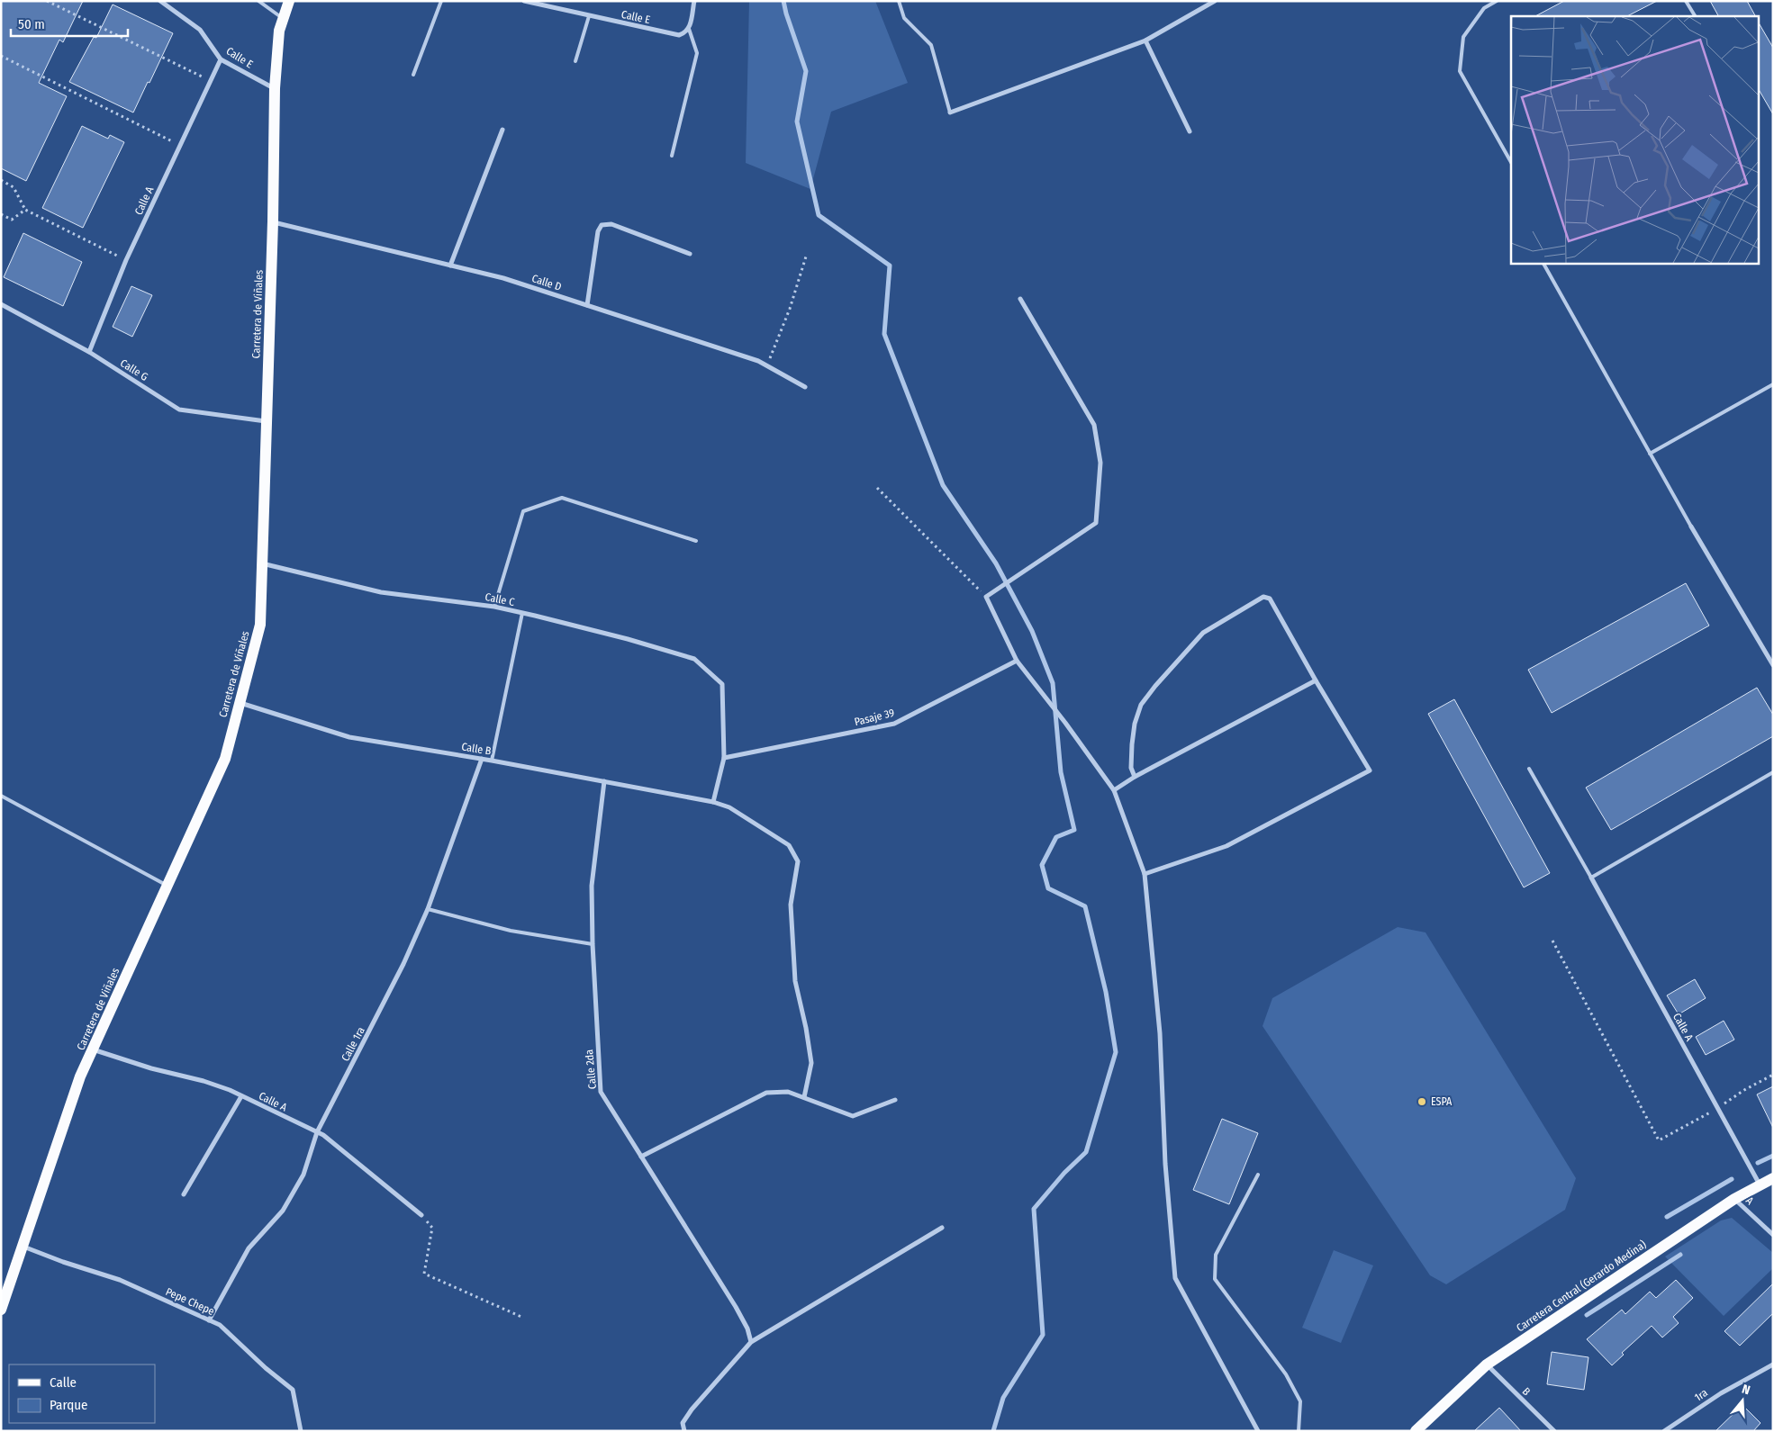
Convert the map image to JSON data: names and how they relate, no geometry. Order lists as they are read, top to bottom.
{
  "streets": {
    "main road": ["Carretera de Viñales", "Carretera Central (Gerardo Medina)"],
    "street": [
      "Calle E",
      "Calle A",
      "Calle D",
      "Calle G",
      "Calle C",
      "Pasaje 39",
      "Calle B",
      "Calle 1ra",
      "Calle 2da",
      "A",
      "Pepe Chepe",
      "B",
      "1ra"
    ]
  },
  "crossings": [
    ["Calle E", "Calle A"],
    ["Calle E", "Carretera de Viñales"],
    ["Calle A", "Carretera de Viñales"],
    ["Calle A", "Calle G"],
    ["Calle A", "Calle 1ra"],
    ["Calle A", "Carretera Central (Gerardo Medina)"],
    ["Calle D", "Carretera de Viñales"],
    ["Carretera de Viñales", "Calle G"],
    ["Carretera de Viñales", "Calle C"],
    ["Carretera de Viñales", "Calle B"],
    ["Carretera de Viñales", "Pepe Chepe"],
    ["Calle C", "Pasaje 39"],
    ["Calle B", "Calle 1ra"],
    ["Calle B", "Calle 2da"],
    ["Calle 1ra", "Pepe Chepe"],
    ["A", "Carretera Central (Gerardo Medina)"],
    ["Carretera Central (Gerardo Medina)", "B"]
  ],
  "places": ["ESPA"],
  "legend": ["Calle", "Parque"],
  "scale_bar": "50 m",
  "north": "top"
}
